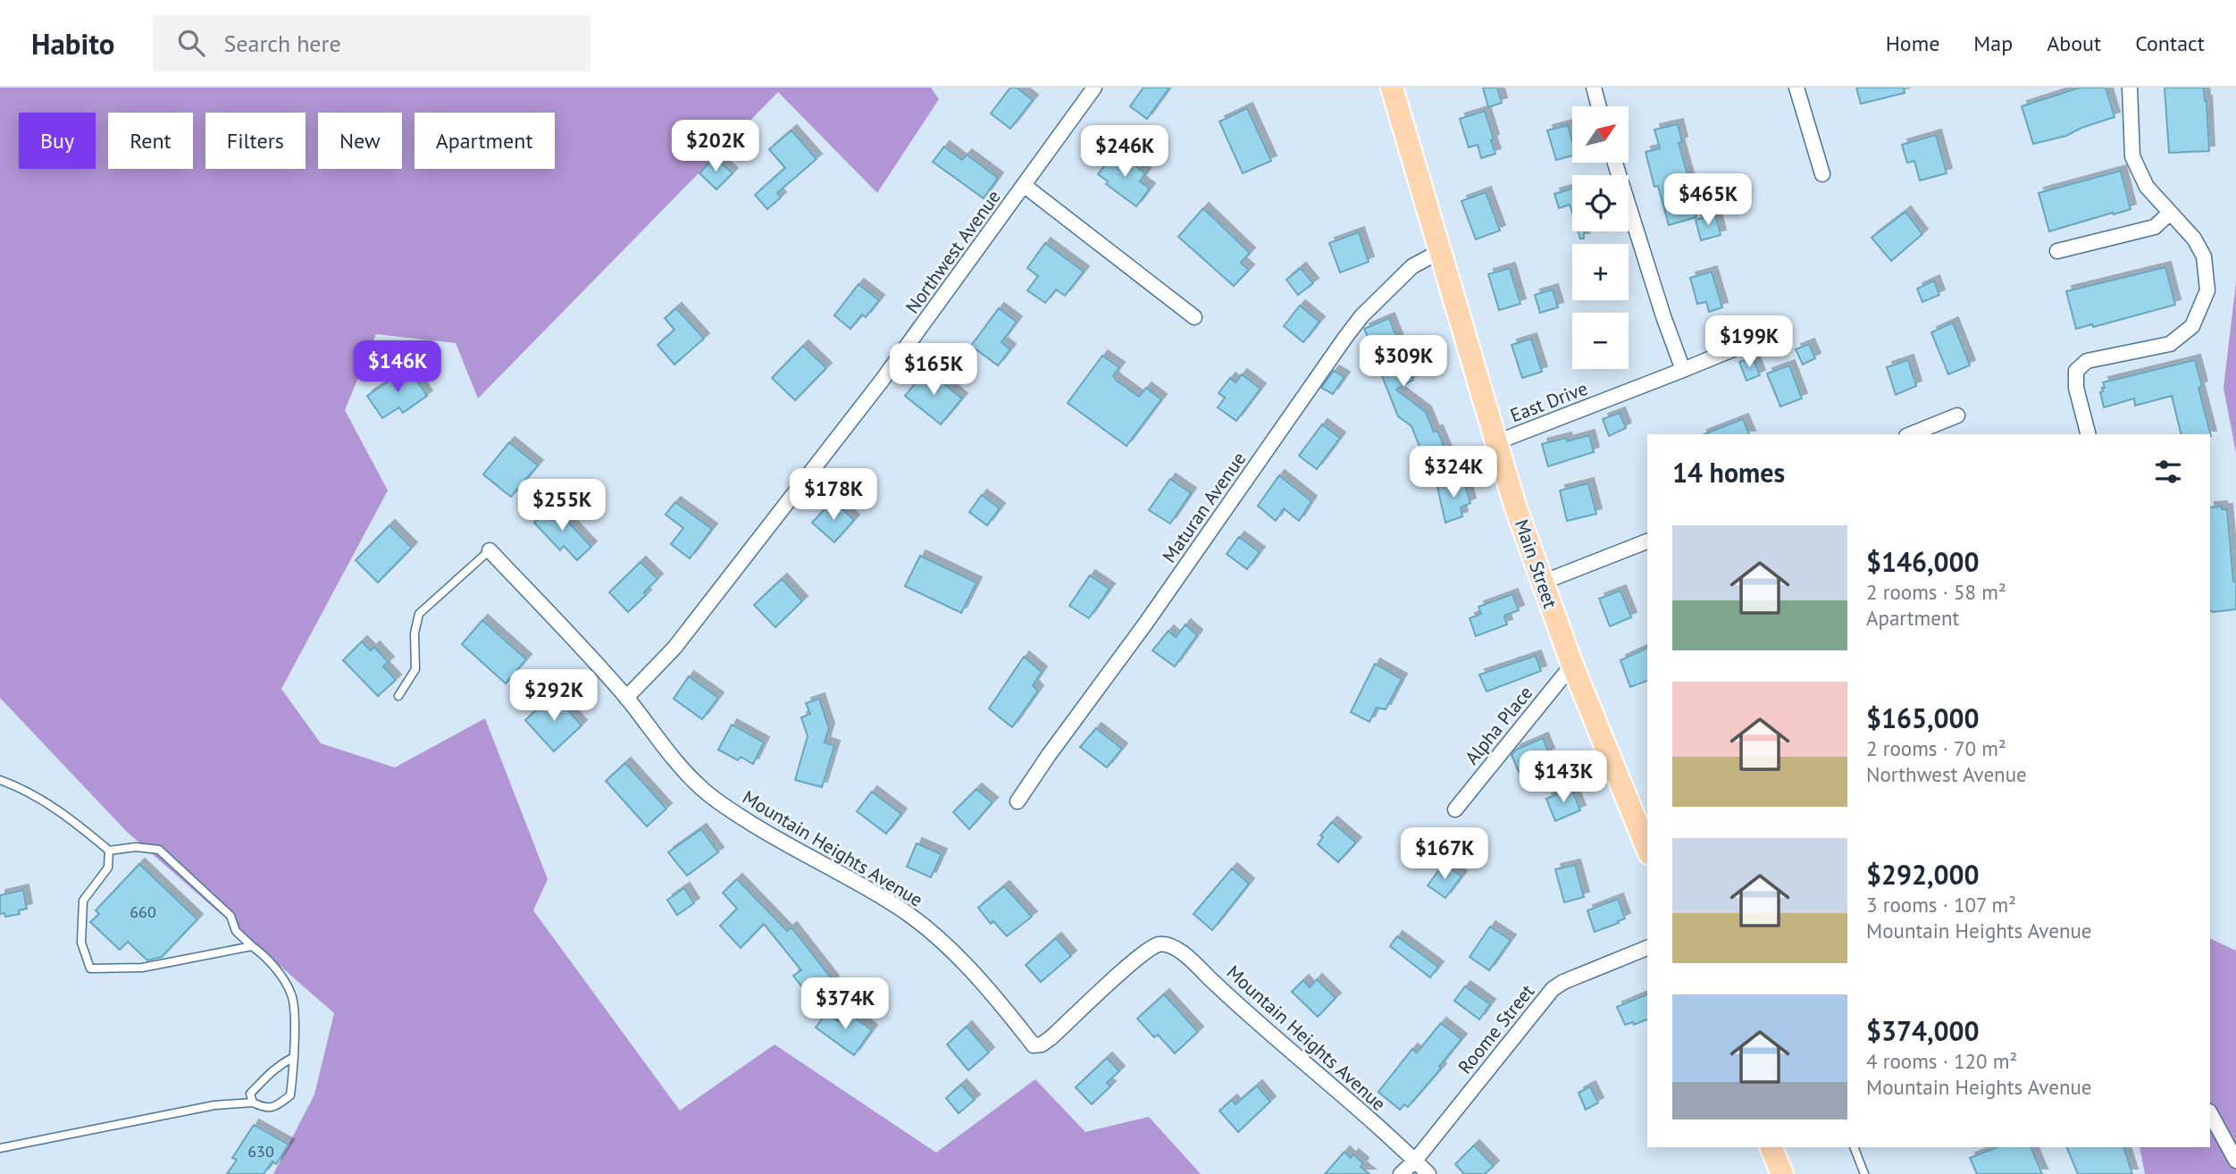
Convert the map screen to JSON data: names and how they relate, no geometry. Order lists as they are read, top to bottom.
{
  "streets": {
    "main road": ["Main Street"],
    "street": [
      "Northwest Avenue",
      "East Drive",
      "Maturan Avenue",
      "Alpha Place",
      "Mountain Heights Avenue",
      "Roome Street"
    ]
  },
  "crossings": [
    ["Northwest Avenue", "Mountain Heights Avenue"],
    ["East Drive", "Main Street"],
    ["Maturan Avenue", "Main Street"],
    ["Main Street", "Alpha Place"],
    ["Mountain Heights Avenue", "Roome Street"]
  ],
  "house_numbers": ["660", "630"],
  "north": "top right",
  "page": {
    "header": "Habito",
    "search": "Search here",
    "nav": [
      "Home",
      "Map",
      "About",
      "Contact"
    ],
    "map_buttons": ["+", "−"],
    "chip": [
      "Buy",
      "Rent",
      "Filters",
      "New",
      "Apartment"
    ],
    "price": [
      "$202K",
      "$246K",
      "$465K",
      "$199K",
      "$309K",
      "$146K",
      "$165K",
      "$324K",
      "$178K",
      "$255K",
      "$292K",
      "$143K",
      "$167K",
      "$374K"
    ],
    "heading": "14 homes",
    "list": [
      {
        "name": "$146,000",
        "note": "2 rooms · 58 m² · Apartment"
      },
      {
        "name": "$165,000",
        "note": "2 rooms · 70 m² · Northwest Avenue"
      },
      {
        "name": "$292,000",
        "note": "3 rooms · 107 m² · Mountain Heights Avenue"
      },
      {
        "name": "$374,000",
        "note": "4 rooms · 120 m² · Mountain Heights Avenue"
      }
    ]
  }
}
